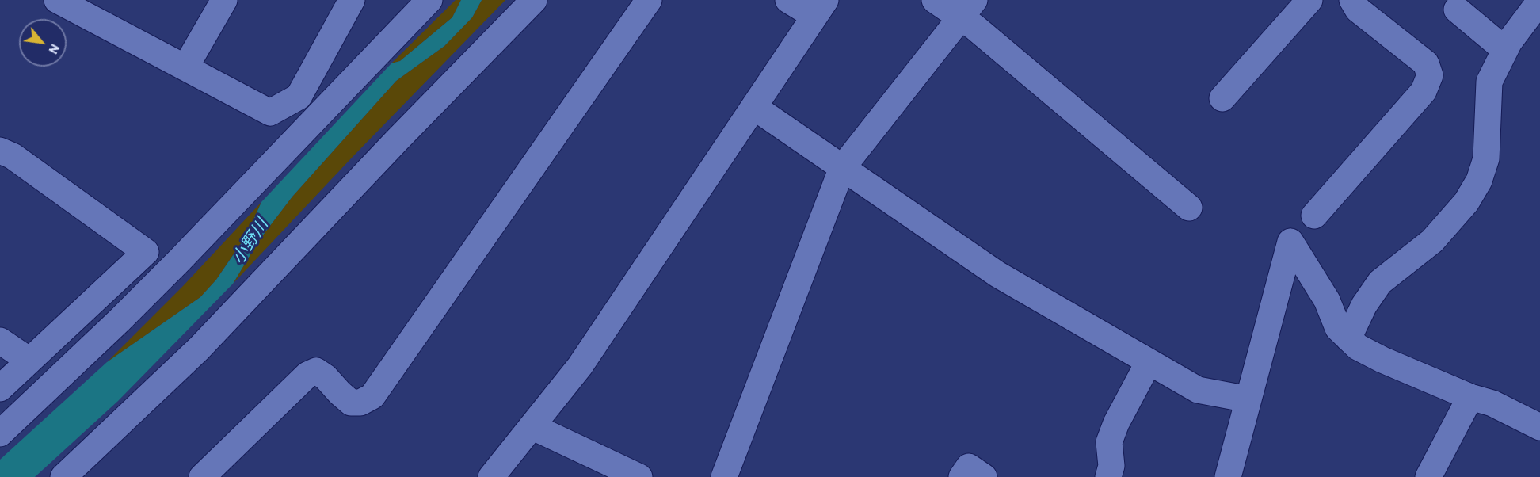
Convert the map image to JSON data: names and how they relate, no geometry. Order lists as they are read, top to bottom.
{
  "water": ["小野川"],
  "north": "bottom right"
}
